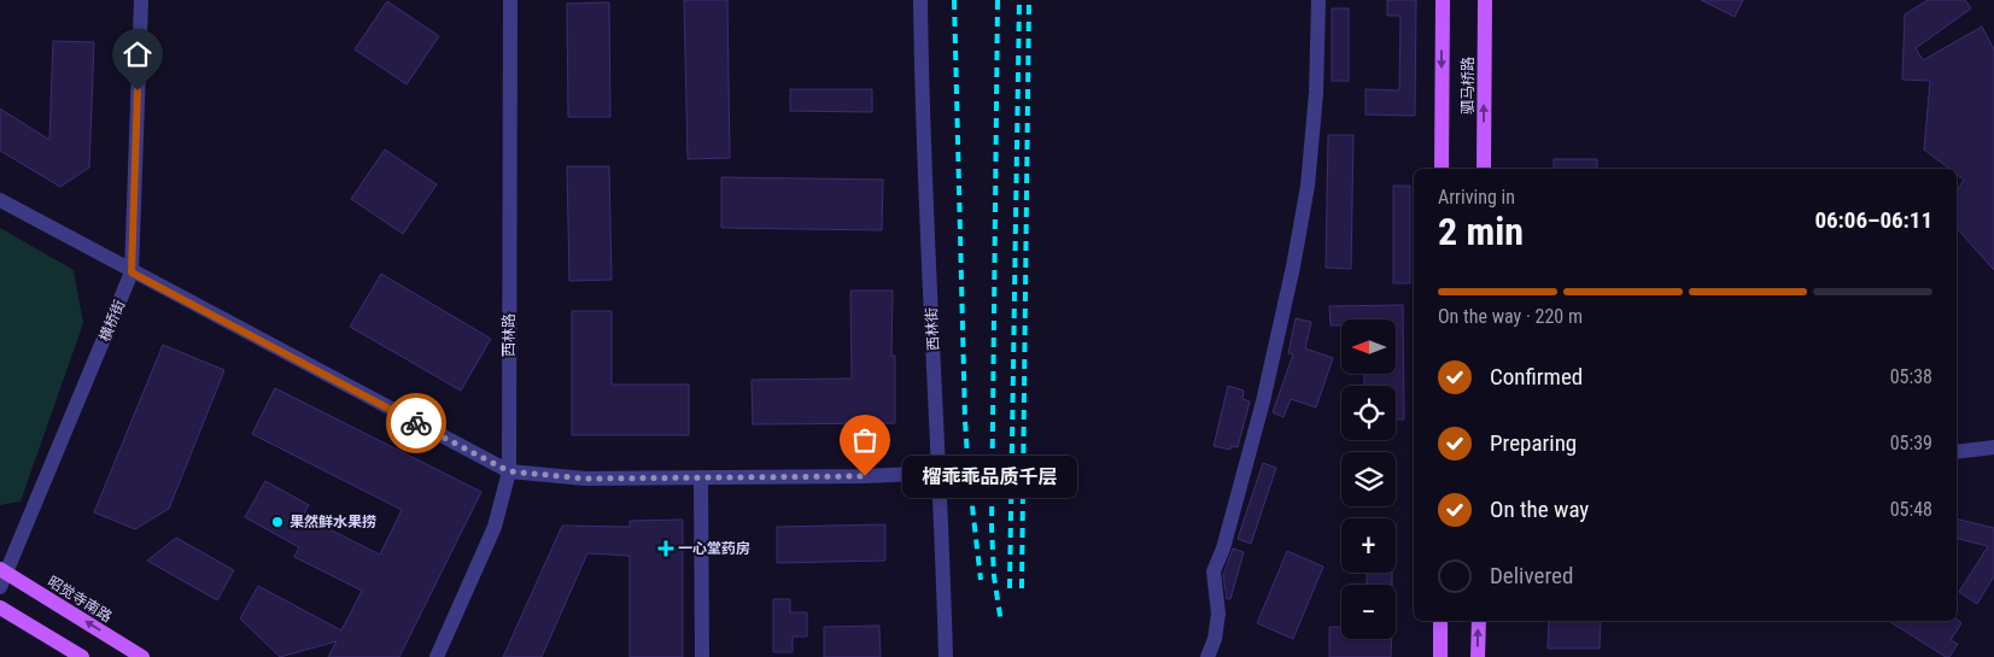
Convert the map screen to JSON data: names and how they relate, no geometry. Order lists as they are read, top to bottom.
{
  "streets": {
    "main road": ["驷马桥路", "昭觉寺南路"],
    "street": ["横桥街", "西林街", "西林路"]
  },
  "crossings": [
    ["横桥街", "昭觉寺南路"]
  ],
  "places": {
    "other": ["榴乖乖品质千层", "果然鲜水果捞"],
    "health": ["一心堂药房"]
  },
  "north": "left",
  "page": {
    "heading": ["2 min", "Arriving in", "06:06–06:11"],
    "bar": "On the way · 220 m",
    "map_buttons": ["+", "−"],
    "list": [
      ["Confirmed", "05:38"],
      ["Preparing", "05:39"],
      ["On the way", "05:48"],
      "Delivered"
    ],
    "bubble": "榴乖乖品质千层"
  }
}
